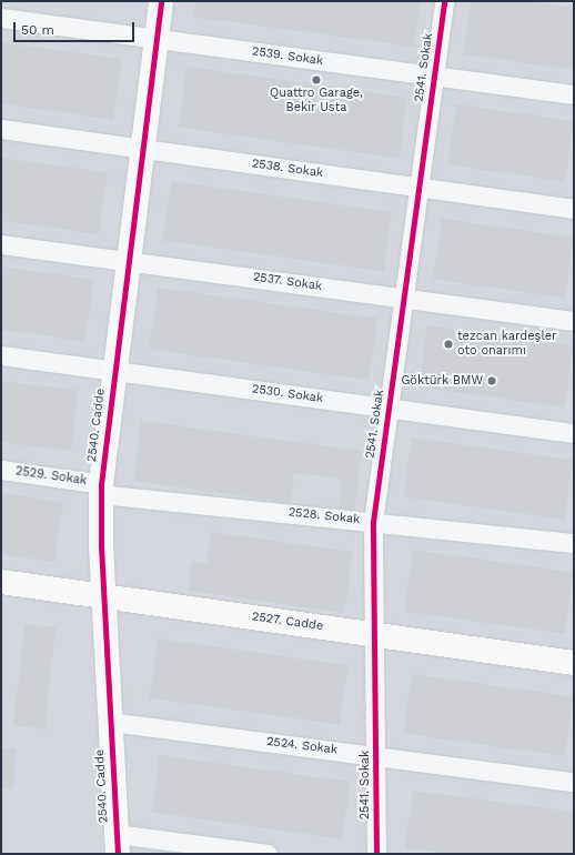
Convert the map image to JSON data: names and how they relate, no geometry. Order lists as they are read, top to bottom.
{
  "streets": {
    "street": [
      "2539. Sokak",
      "2541. Sokak",
      "2538. Sokak",
      "2537. Sokak",
      "2530. Sokak",
      "2540. Cadde",
      "2529. Sokak",
      "2528. Sokak",
      "2527. Cadde",
      "2524. Sokak"
    ]
  },
  "crossings": [
    ["2539. Sokak", "2541. Sokak"],
    ["2539. Sokak", "2540. Cadde"],
    ["2541. Sokak", "2538. Sokak"],
    ["2541. Sokak", "2537. Sokak"],
    ["2541. Sokak", "2530. Sokak"],
    ["2541. Sokak", "2528. Sokak"],
    ["2541. Sokak", "2527. Cadde"],
    ["2541. Sokak", "2524. Sokak"],
    ["2538. Sokak", "2540. Cadde"],
    ["2537. Sokak", "2540. Cadde"],
    ["2530. Sokak", "2540. Cadde"],
    ["2540. Cadde", "2529. Sokak"],
    ["2540. Cadde", "2528. Sokak"],
    ["2540. Cadde", "2527. Cadde"],
    ["2540. Cadde", "2524. Sokak"],
    ["2529. Sokak", "2528. Sokak"]
  ],
  "places": ["Quattro Garage, Bekir Usta", "tezcan kardeşler oto onarımı", "Göktürk BMW"],
  "scale_bar": "50 m"
}
